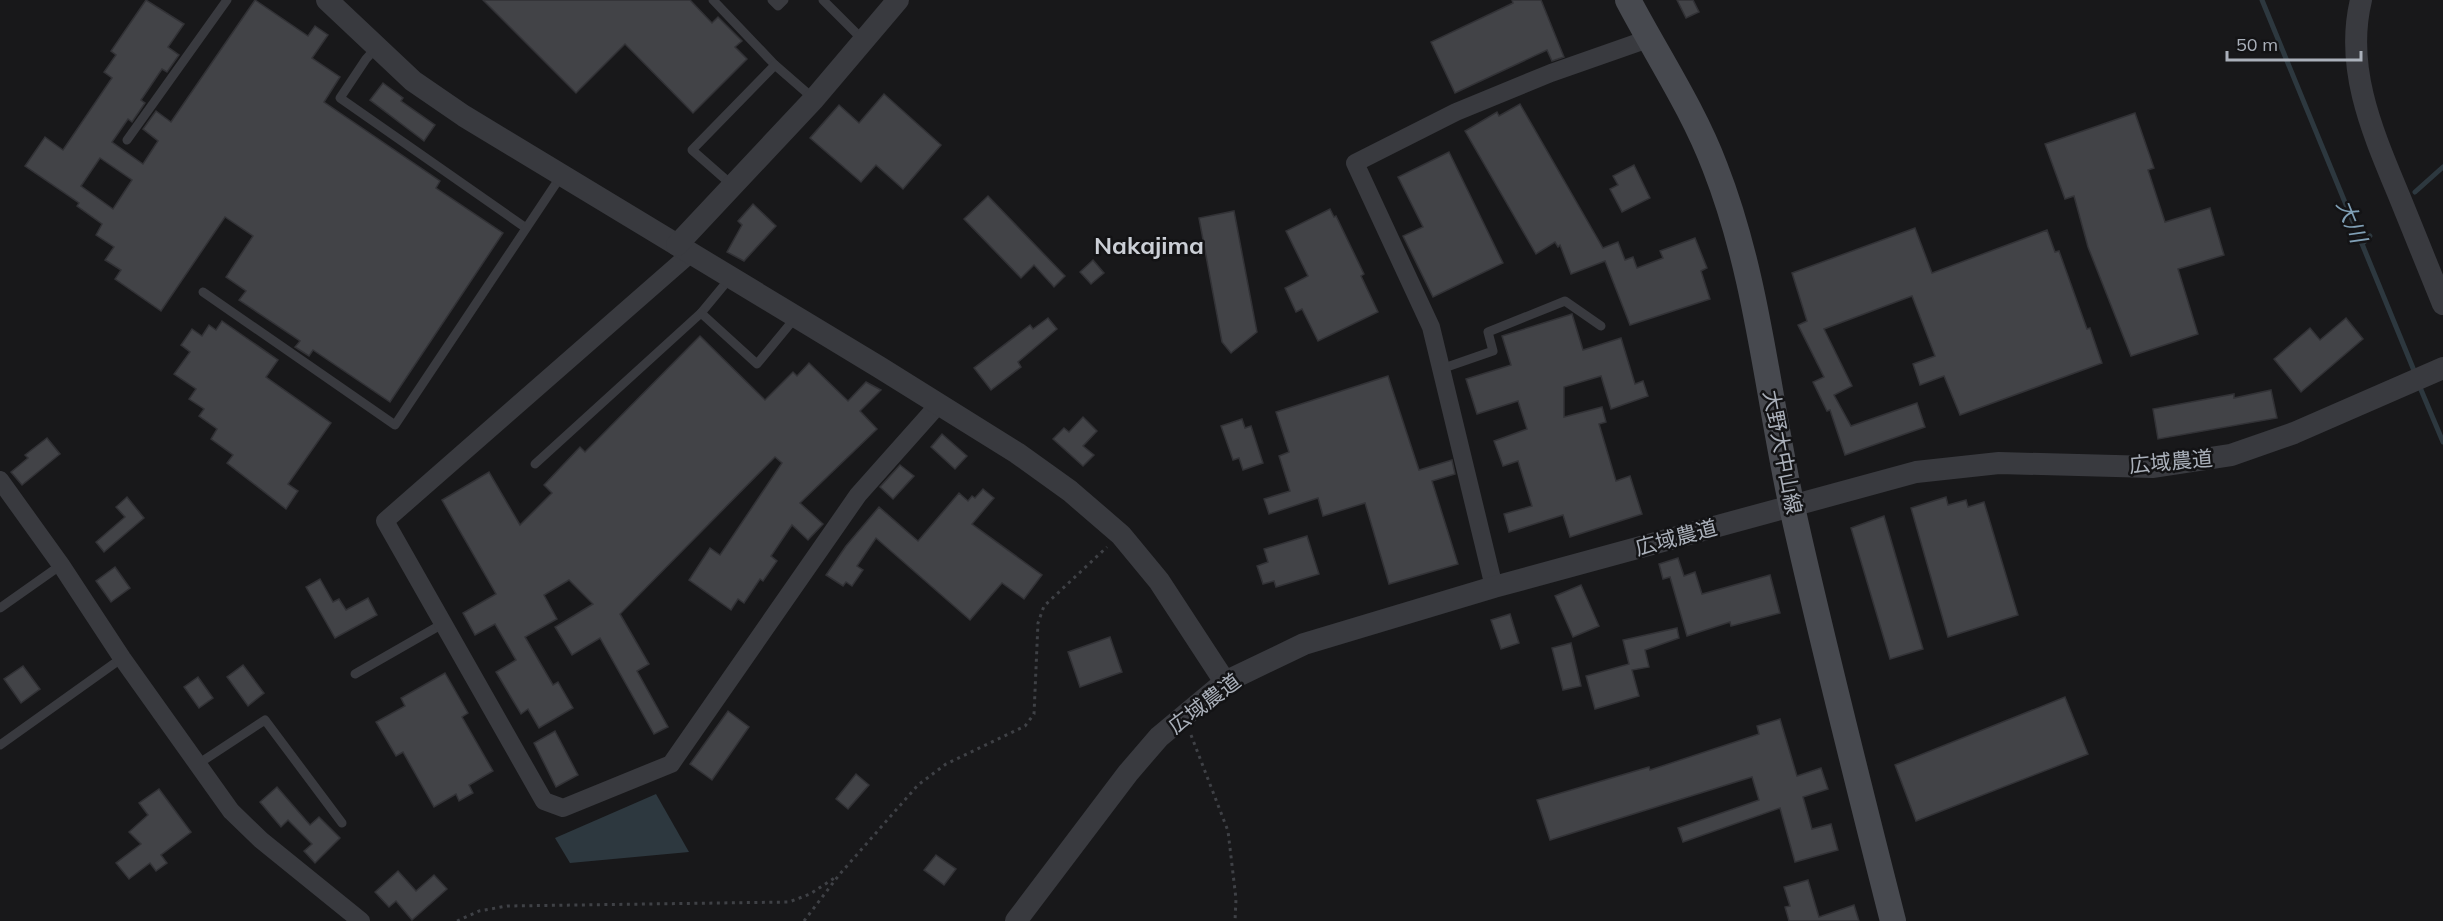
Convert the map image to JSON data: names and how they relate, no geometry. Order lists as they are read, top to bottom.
{
  "streets": {
    "main road": ["大野大中山線"],
    "street": ["広域農道"]
  },
  "crossings": [
    ["大野大中山線", "広域農道"]
  ],
  "districts": ["Nakajima"],
  "water": ["大川"],
  "scale_bar": "50 m"
}
